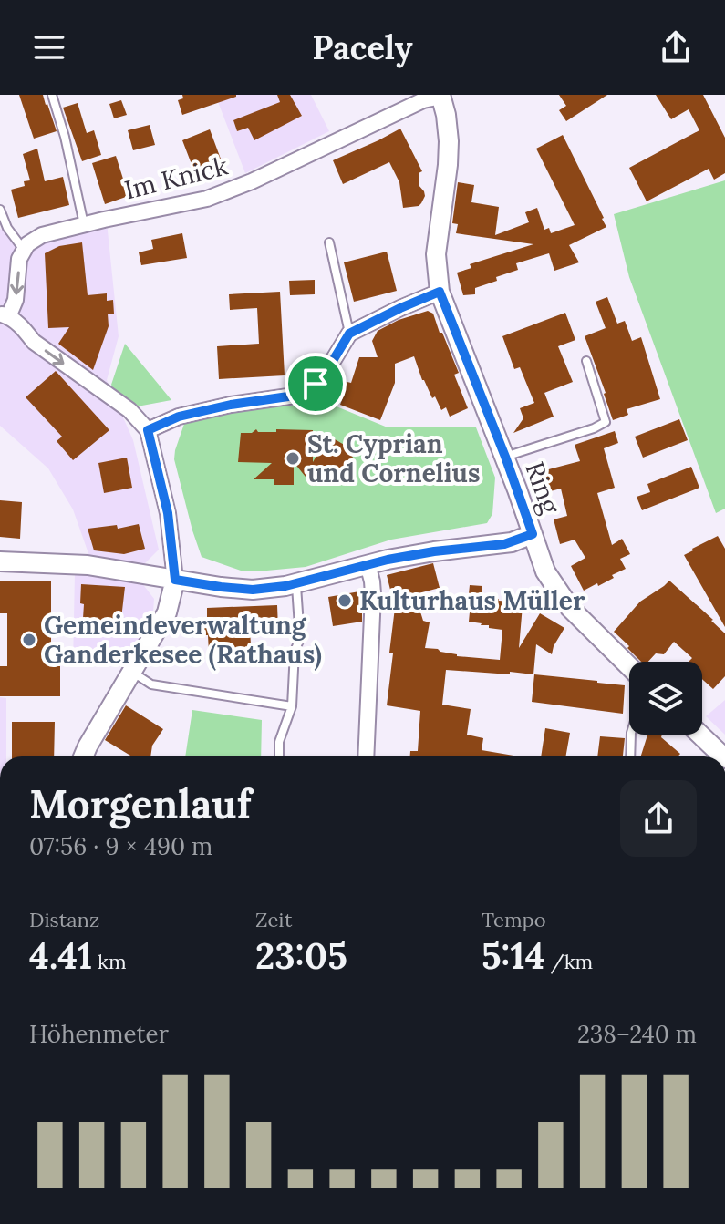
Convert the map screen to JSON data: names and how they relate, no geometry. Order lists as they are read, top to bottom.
{
  "streets": {
    "street": ["Im Knick", "Ring"]
  },
  "crossings": [
    ["Im Knick", "Ring"]
  ],
  "places": ["St. Cyprian und Cornelius", "Kulturhaus Müller", "Gemeindeverwaltung Ganderkesee (Rathaus)"],
  "page": {
    "header": "Pacely",
    "heading": ["Morgenlauf", "07:56 · 9 × 490 m"],
    "stats": [
      ["Distanz", "4.41 km"],
      ["Zeit", "23:05"],
      ["Tempo", "5:14 /km"]
    ],
    "chart": ["Höhenmeter", "238–240 m"]
  }
}
